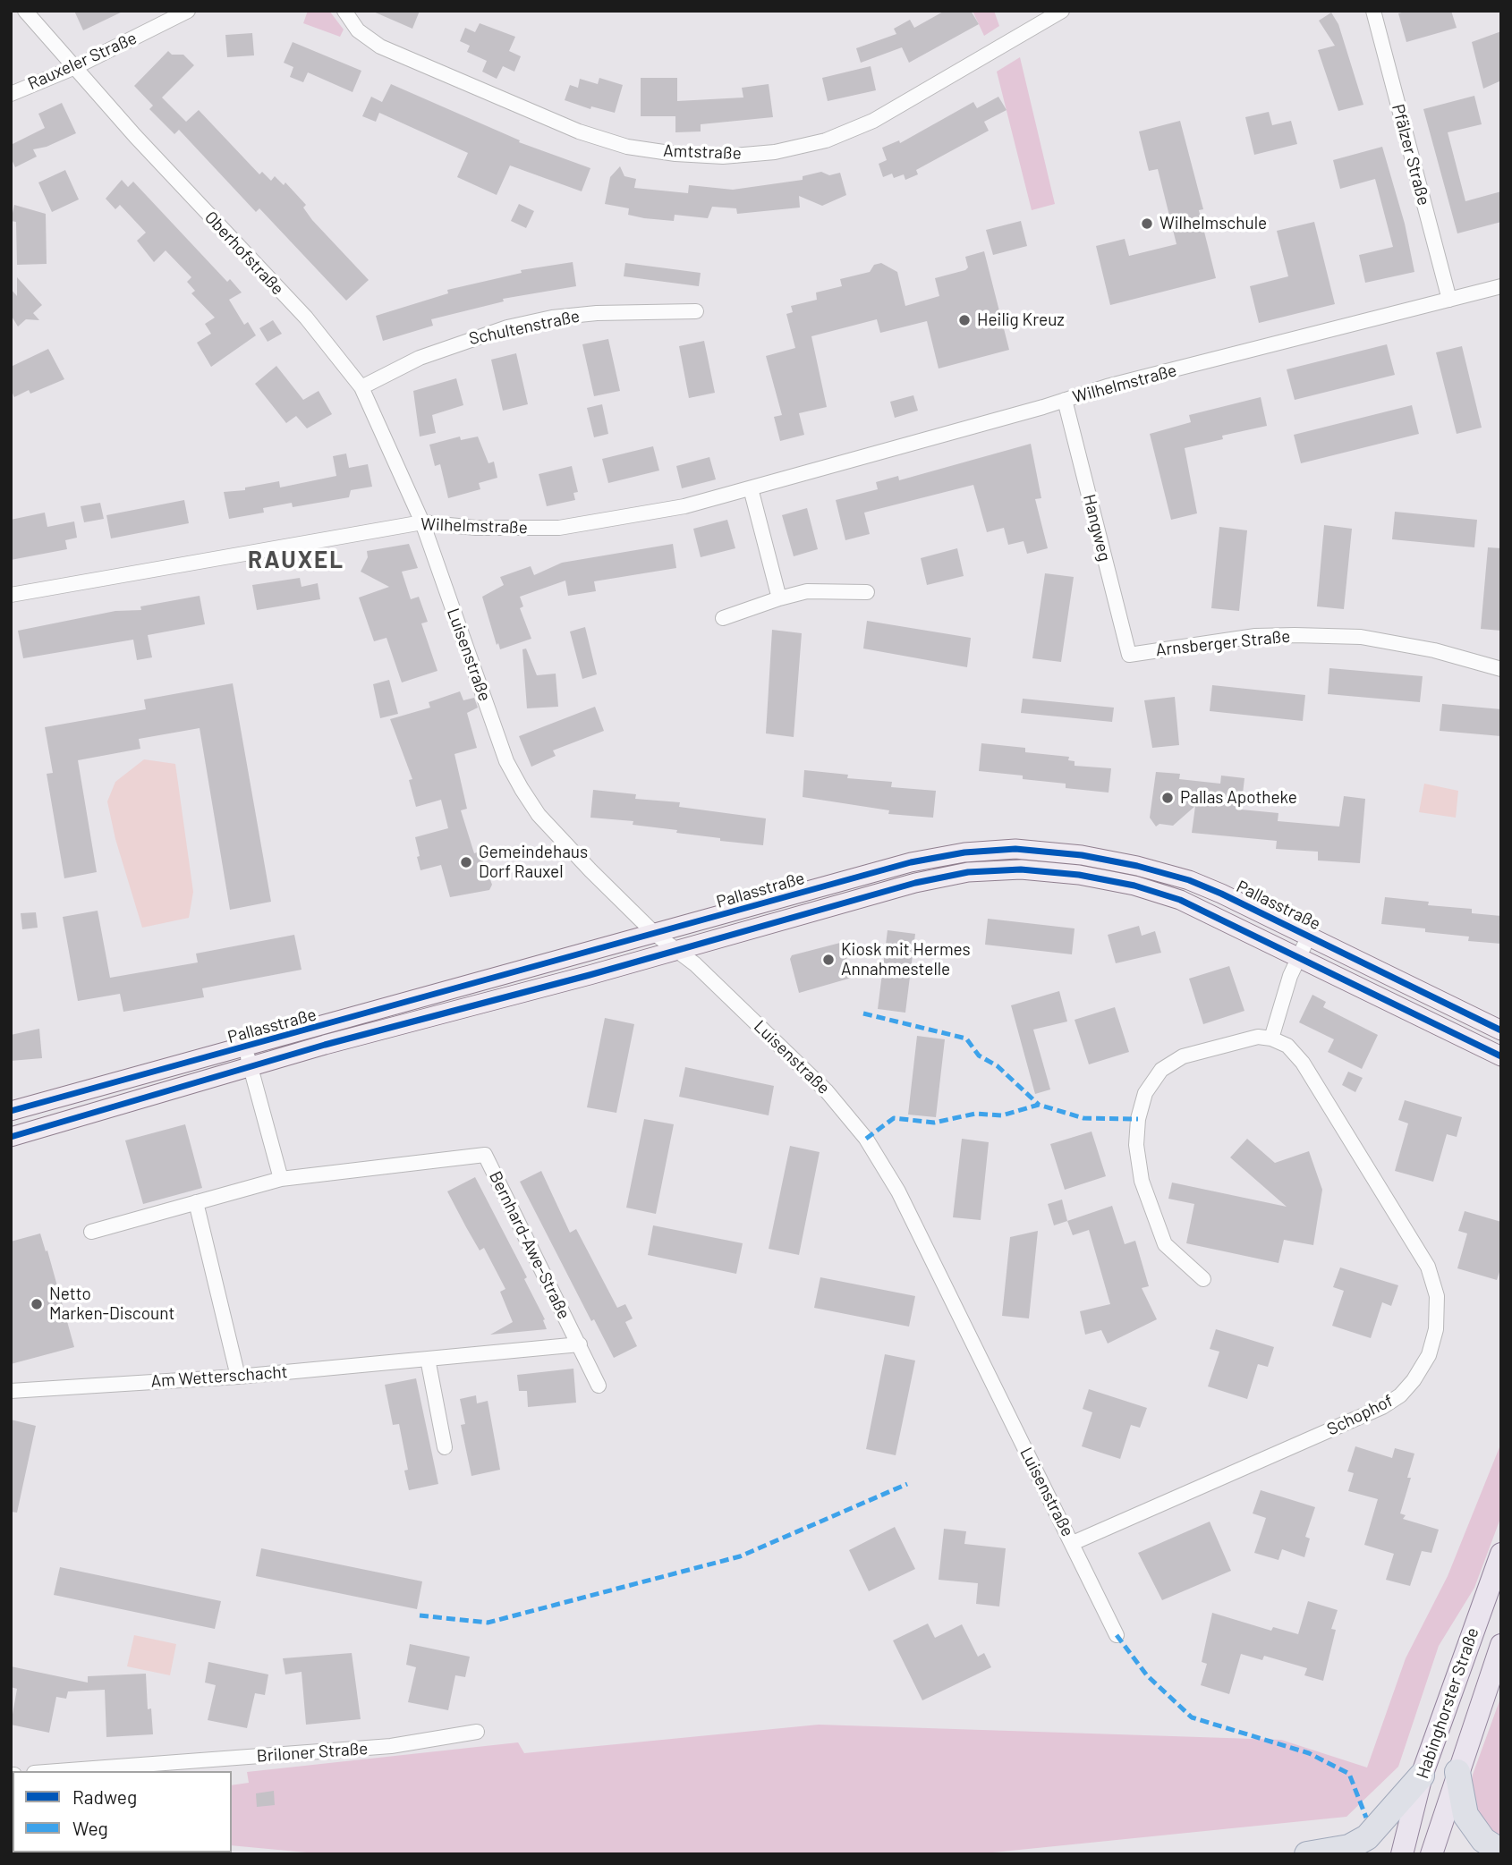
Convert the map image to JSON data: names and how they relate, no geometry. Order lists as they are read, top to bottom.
{
  "streets": {
    "main road": ["Pallasstraße", "Habinghorster Straße"],
    "street": [
      "Rauxeler Straße",
      "Amtstraße",
      "Pfälzer Straße",
      "Oberhofstraße",
      "Schultenstraße",
      "Wilhelmstraße",
      "Hangweg",
      "Arnsberger Straße",
      "Luisenstraße",
      "Bernhard-Awe-Straße",
      "Am Wetterschacht",
      "Schophof",
      "Briloner Straße"
    ]
  },
  "crossings": [
    ["Rauxeler Straße", "Oberhofstraße"],
    ["Pfälzer Straße", "Wilhelmstraße"],
    ["Oberhofstraße", "Schultenstraße"],
    ["Oberhofstraße", "Wilhelmstraße"],
    ["Oberhofstraße", "Luisenstraße"],
    ["Wilhelmstraße", "Hangweg"],
    ["Wilhelmstraße", "Luisenstraße"],
    ["Hangweg", "Arnsberger Straße"],
    ["Luisenstraße", "Pallasstraße"],
    ["Luisenstraße", "Schophof"],
    ["Bernhard-Awe-Straße", "Am Wetterschacht"]
  ],
  "districts": ["RAUXEL"],
  "places": [
    "Wilhelmschule",
    "Heilig Kreuz",
    "Pallas Apotheke",
    "Gemeindehaus Dorf Rauxel",
    "Kiosk mit Hermes Annahmestelle",
    "Netto Marken-Discount"
  ],
  "legend": ["Radweg", "Weg"]
}
